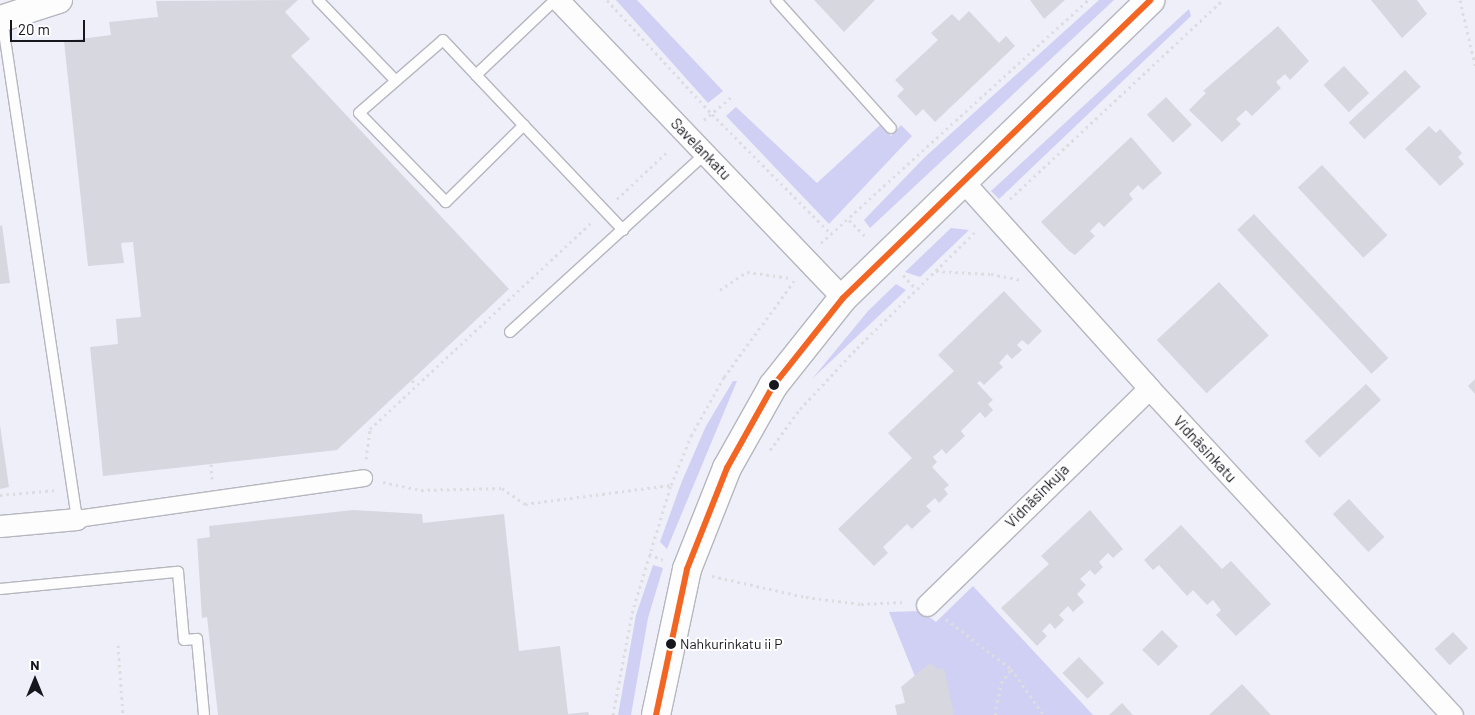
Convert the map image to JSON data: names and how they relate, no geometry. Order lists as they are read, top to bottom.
{
  "streets": {
    "street": ["Savelankatu", "Vidnäsinkatu", "Vidnäsinkuja"]
  },
  "crossings": [
    ["Vidnäsinkatu", "Vidnäsinkuja"]
  ],
  "places": ["Nahkurinkatu ii P"],
  "scale_bar": "20 m",
  "north": "top"
}
